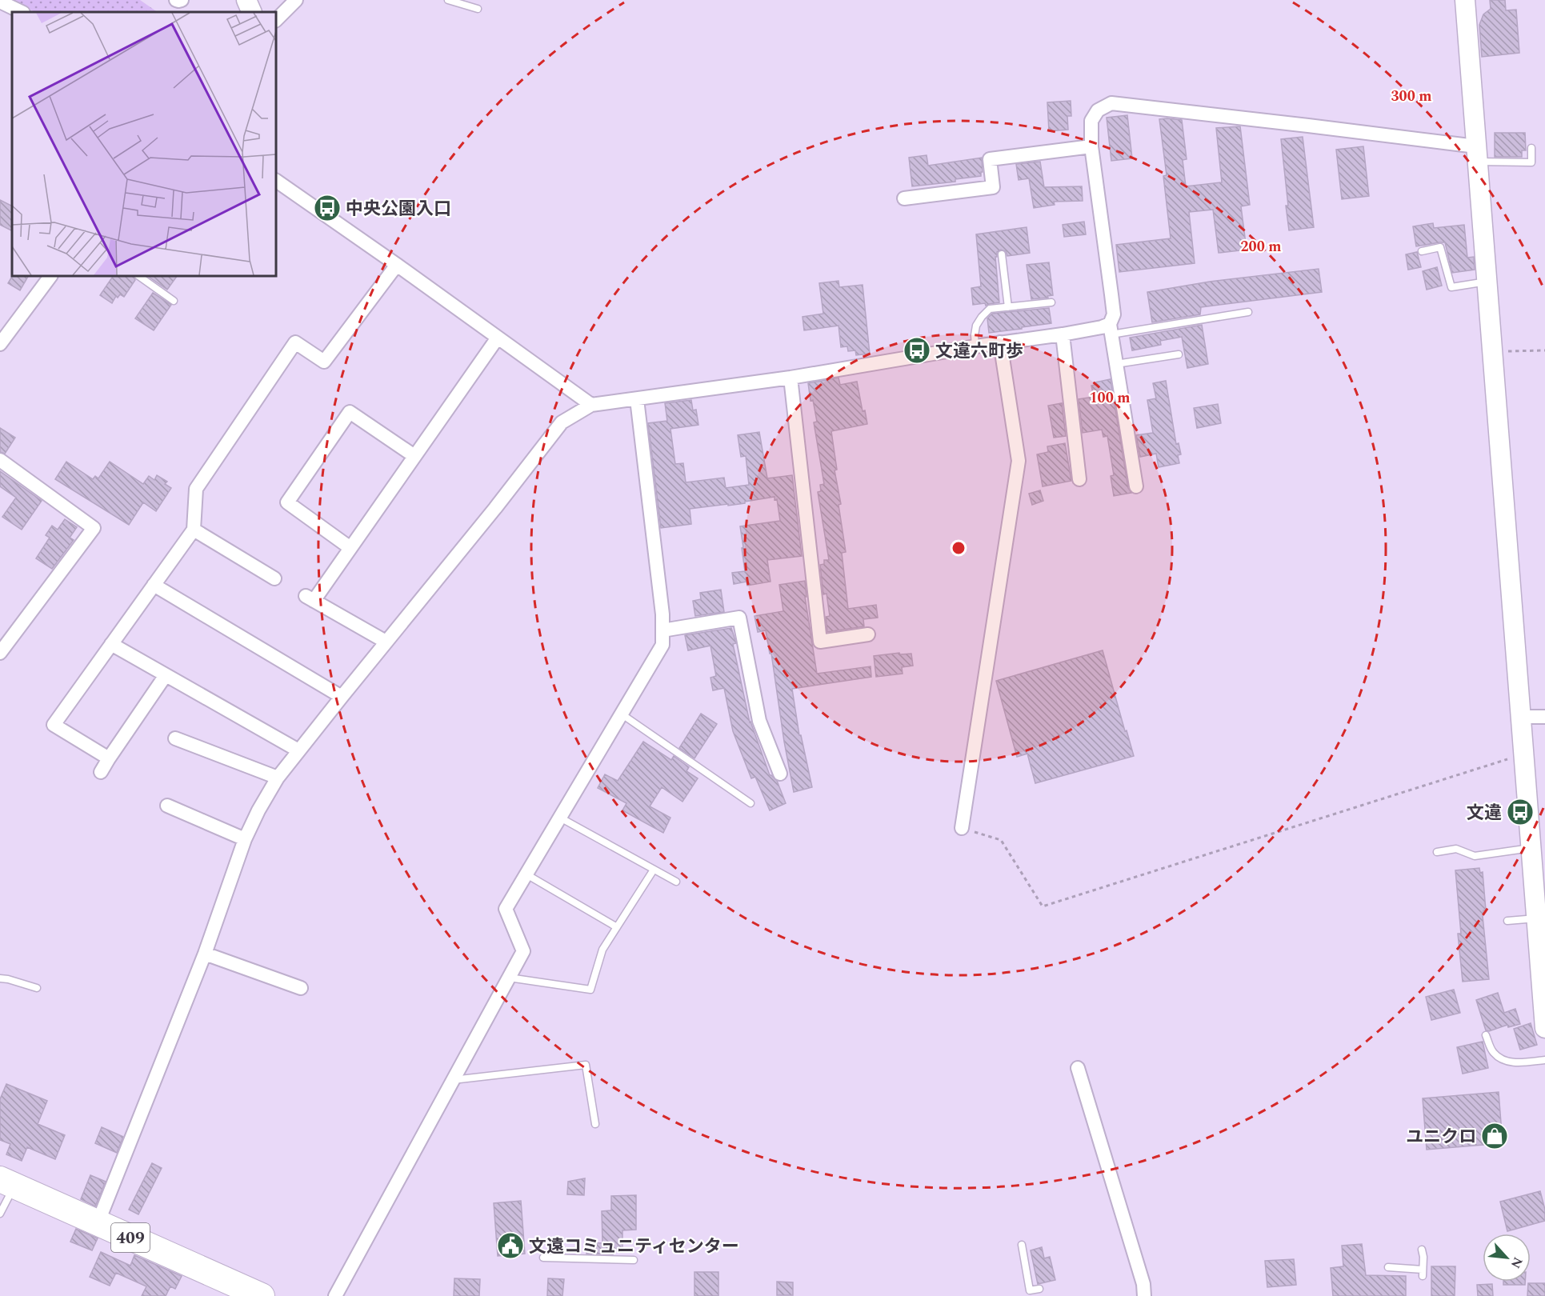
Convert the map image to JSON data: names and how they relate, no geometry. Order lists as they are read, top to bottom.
{
  "streets": {
    "highway": ["409"]
  },
  "places": {
    "bus stop": ["中央公園入口", "文違六町歩", "文違"],
    "shop": ["ユニクロ"],
    "public building": ["文遠コミュニティセンター"]
  },
  "north": "bottom right",
  "rings": ["300 m", "200 m", "100 m"]
}
